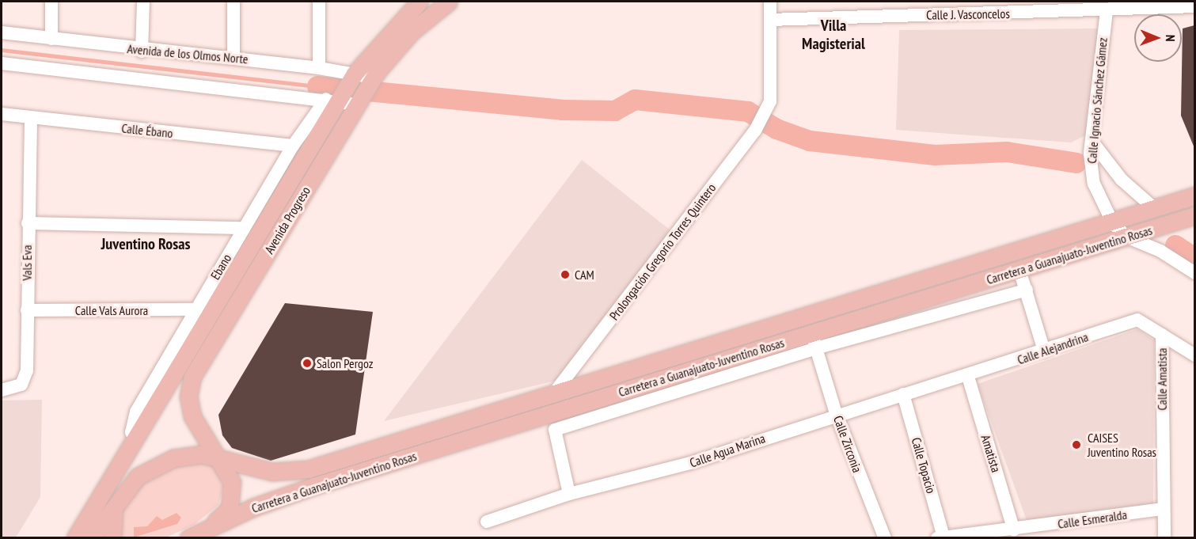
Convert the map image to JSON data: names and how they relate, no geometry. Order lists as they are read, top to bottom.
{
  "streets": {
    "main road": ["Avenida Progreso", "Carretera a Guanajuato-Juventino Rosas"],
    "street": [
      "Calle J. Vasconcelos",
      "Avenida de los Olmos Norte",
      "Calle Ignacio Sánchez Gámez",
      "Calle Ébano",
      "Prolongación Gregorio Torres Quintero",
      "Vals Eva",
      "Ebano",
      "Calle Vals Aurora",
      "Calle Alejandrina",
      "Calle Amatista",
      "Calle Zirconia",
      "Calle Agua Marina",
      "Amatista",
      "Calle Topacio",
      "Calle Esmeralda"
    ]
  },
  "crossings": [
    ["Calle J. Vasconcelos", "Calle Ignacio Sánchez Gámez"],
    ["Calle J. Vasconcelos", "Prolongación Gregorio Torres Quintero"],
    ["Avenida de los Olmos Norte", "Avenida Progreso"],
    ["Calle Ignacio Sánchez Gámez", "Carretera a Guanajuato-Juventino Rosas"],
    ["Calle Ébano", "Vals Eva"],
    ["Calle Ébano", "Ebano"],
    ["Avenida Progreso", "Carretera a Guanajuato-Juventino Rosas"],
    ["Avenida Progreso", "Ebano"],
    ["Avenida Progreso", "Calle Vals Aurora"],
    ["Prolongación Gregorio Torres Quintero", "Carretera a Guanajuato-Juventino Rosas"],
    ["Carretera a Guanajuato-Juventino Rosas", "Calle Zirconia"],
    ["Vals Eva", "Calle Vals Aurora"],
    ["Ebano", "Calle Vals Aurora"],
    ["Calle Alejandrina", "Calle Amatista"],
    ["Calle Alejandrina", "Calle Agua Marina"],
    ["Calle Alejandrina", "Amatista"],
    ["Calle Amatista", "Calle Esmeralda"],
    ["Calle Zirconia", "Calle Agua Marina"],
    ["Calle Agua Marina", "Amatista"],
    ["Calle Agua Marina", "Calle Topacio"],
    ["Amatista", "Calle Esmeralda"],
    ["Calle Topacio", "Calle Esmeralda"]
  ],
  "districts": ["Villa Magisterial", "Juventino Rosas"],
  "places": ["CAM", "Salon Pergoz", "CAISES Juventino Rosas"],
  "north": "right"
}
